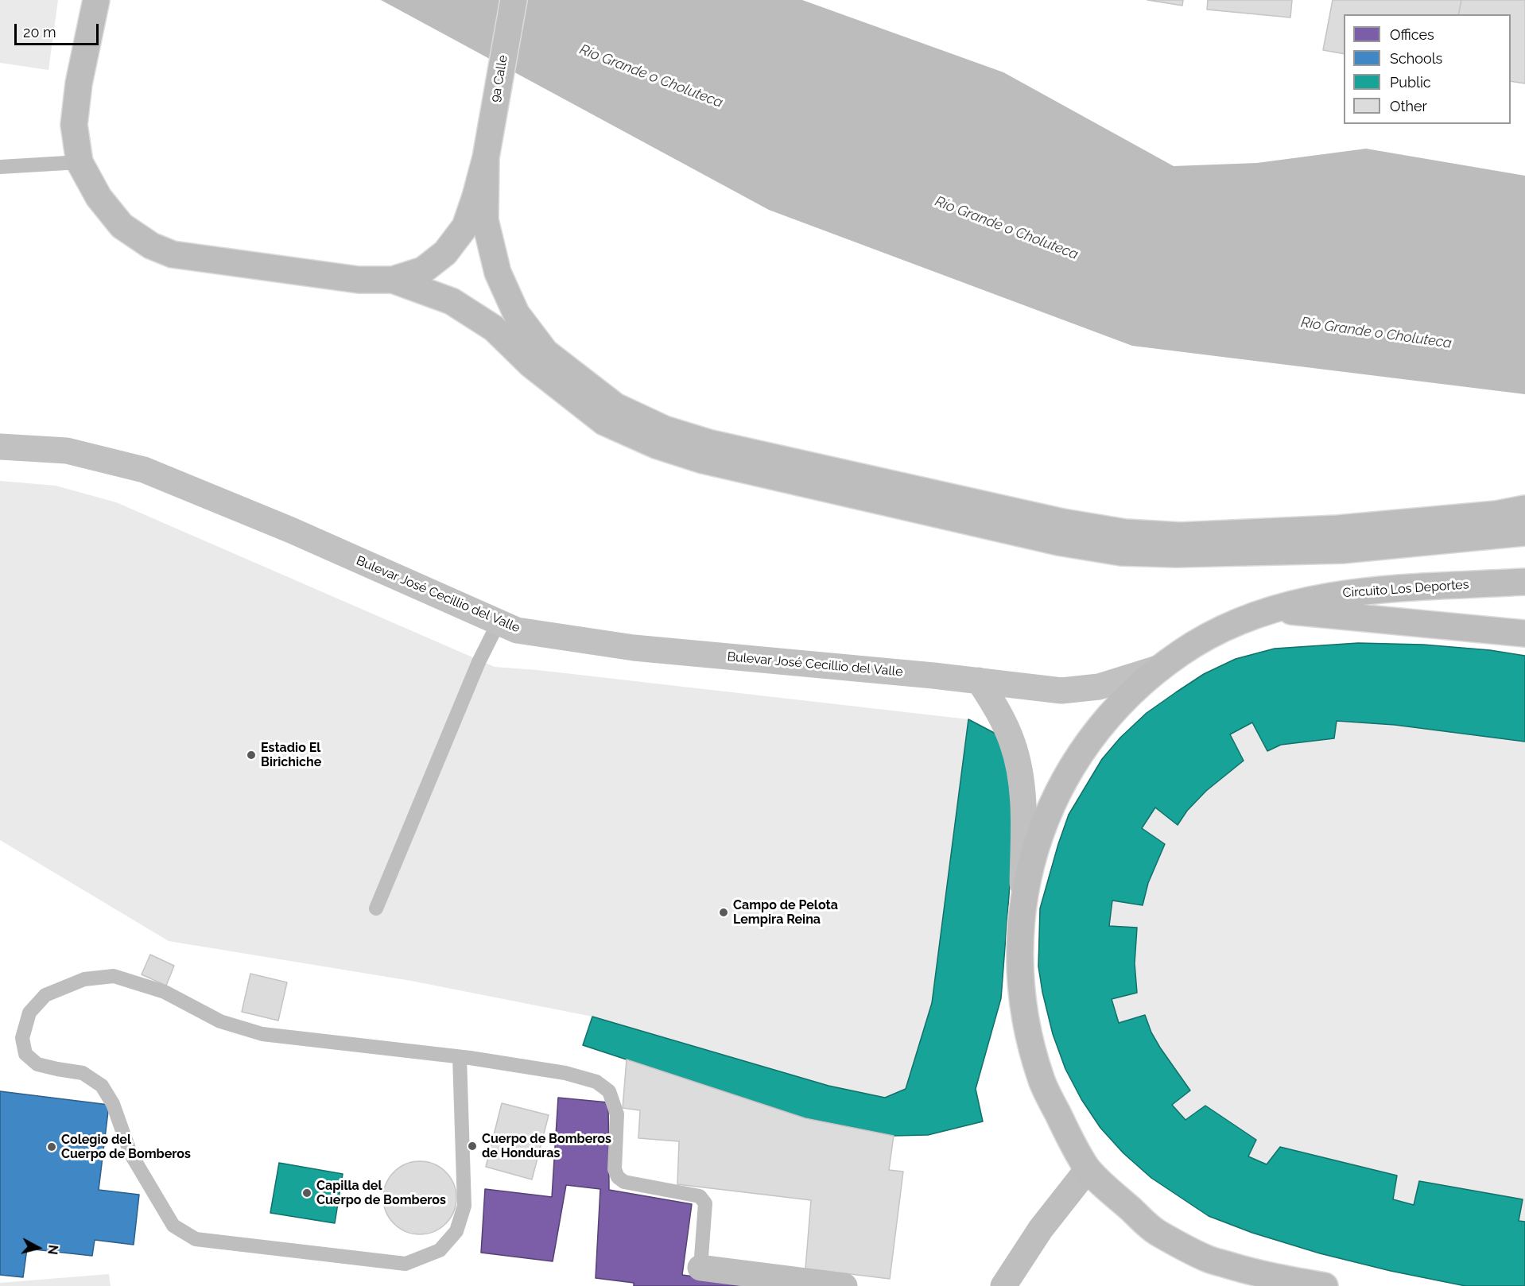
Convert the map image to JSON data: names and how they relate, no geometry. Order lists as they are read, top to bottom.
{
  "streets": {
    "main road": ["9a Calle", "Circuito Los Deportes", "Bulevar José Cecillio del Valle"]
  },
  "crossings": [
    ["Circuito Los Deportes", "Bulevar José Cecillio del Valle"]
  ],
  "water": ["Río Grande o Choluteca"],
  "places": [
    "Estadio El Birichiche",
    "Campo de Pelota Lempira Reina",
    "Cuerpo de Bomberos de Honduras",
    "Colegio del Cuerpo de Bomberos",
    "Capilla del Cuerpo de Bomberos"
  ],
  "legend": [
    "Offices",
    "Schools",
    "Public",
    "Other"
  ],
  "scale_bar": "20 m",
  "north": "right"
}
